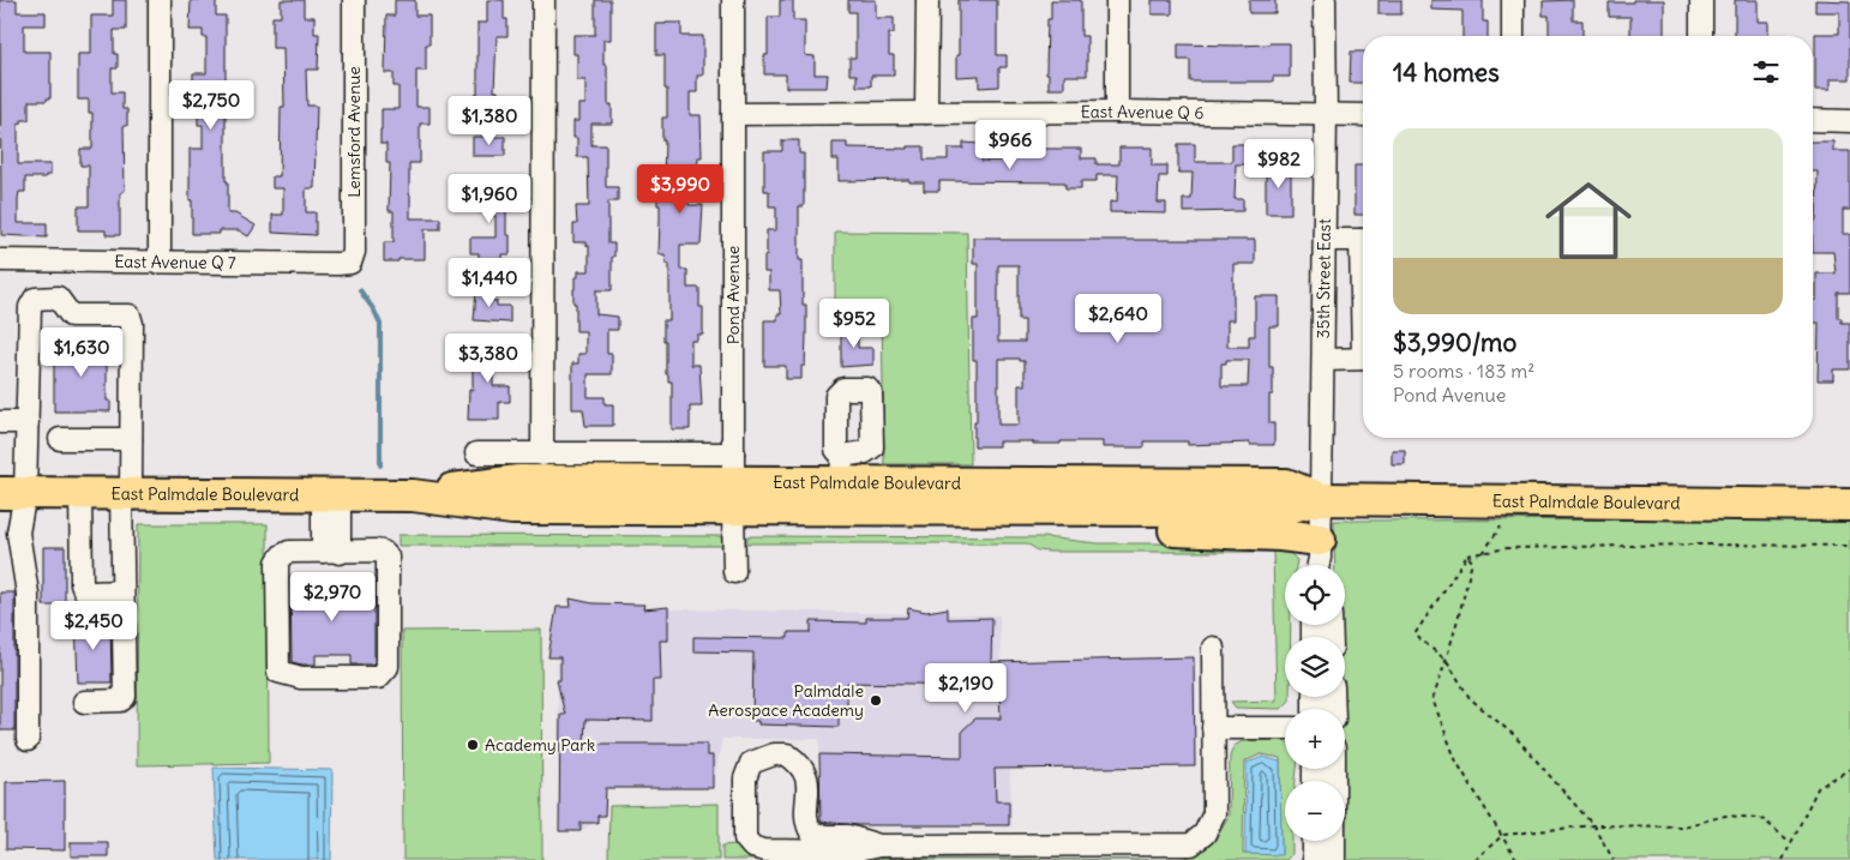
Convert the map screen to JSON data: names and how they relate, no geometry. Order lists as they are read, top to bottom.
{
  "streets": {
    "highway": ["East Palmdale Boulevard"],
    "street": [
      "East Avenue Q 6",
      "Lemsford Avenue",
      "East Avenue Q 7",
      "35th Street East",
      "Pond Avenue"
    ]
  },
  "crossings": [
    ["East Avenue Q 6", "35th Street East"],
    ["East Avenue Q 6", "Pond Avenue"],
    ["Lemsford Avenue", "East Avenue Q 7"],
    ["35th Street East", "East Palmdale Boulevard"],
    ["Pond Avenue", "East Palmdale Boulevard"]
  ],
  "places": ["Palmdale Aerospace Academy", "Academy Park"],
  "page": {
    "heading": "14 homes",
    "price": [
      "$2,750",
      "$1,380",
      "$966",
      "$982",
      "$3,990",
      "$1,960",
      "$1,440",
      "$2,640",
      "$952",
      "$1,630",
      "$3,380",
      "$2,970",
      "$2,450",
      "$2,190"
    ],
    "list": [
      {
        "name": "$3,990/mo",
        "note": "5 rooms · 183 m² · Pond Avenue"
      }
    ],
    "map_buttons": ["+", "−"]
  }
}
